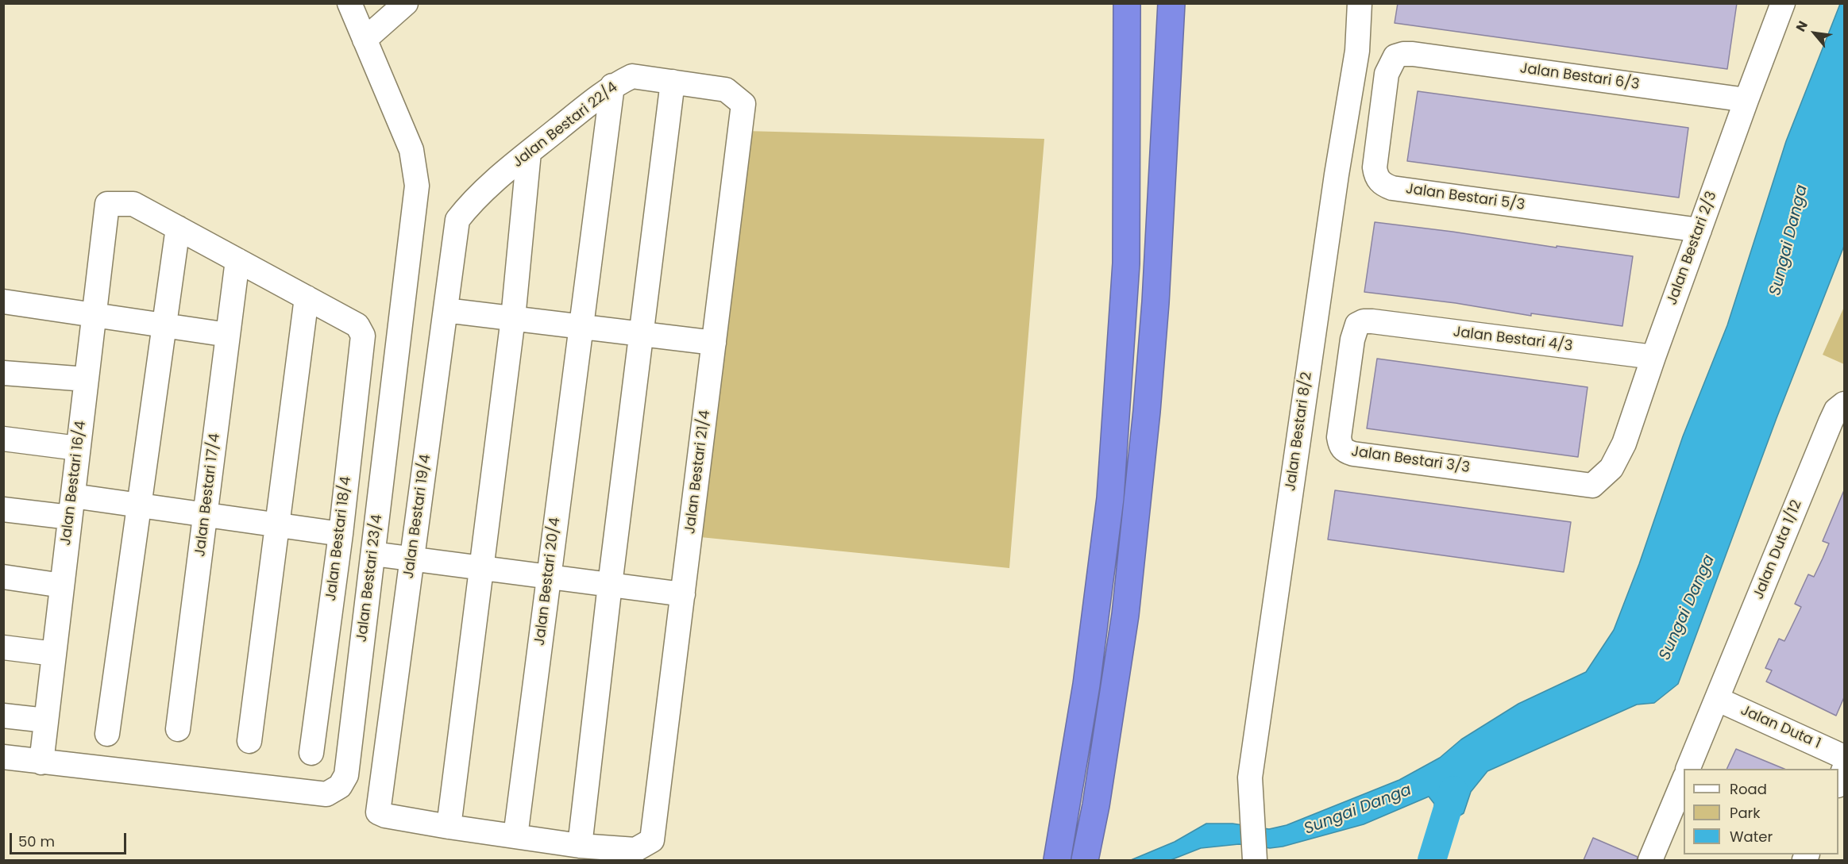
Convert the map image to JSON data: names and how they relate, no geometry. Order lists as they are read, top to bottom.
{
  "streets": {
    "street": [
      "Jalan Bestari 6/3",
      "Jalan Bestari 22/4",
      "Jalan Bestari 5/3",
      "Jalan Bestari 2/3",
      "Jalan Bestari 4/3",
      "Jalan Bestari 8/2",
      "Jalan Bestari 3/3",
      "Jalan Bestari 21/4",
      "Jalan Bestari 16/4",
      "Jalan Bestari 17/4",
      "Jalan Bestari 19/4",
      "Jalan Bestari 18/4",
      "Jalan Duta 1/12",
      "Jalan Bestari 23/4",
      "Jalan Bestari 20/4",
      "Jalan Duta 1"
    ]
  },
  "crossings": [
    ["Jalan Bestari 6/3", "Jalan Bestari 5/3"],
    ["Jalan Bestari 6/3", "Jalan Bestari 2/3"],
    ["Jalan Bestari 22/4", "Jalan Bestari 21/4"],
    ["Jalan Bestari 22/4", "Jalan Bestari 19/4"],
    ["Jalan Bestari 22/4", "Jalan Bestari 20/4"],
    ["Jalan Bestari 5/3", "Jalan Bestari 2/3"],
    ["Jalan Bestari 2/3", "Jalan Bestari 4/3"],
    ["Jalan Bestari 2/3", "Jalan Bestari 3/3"],
    ["Jalan Bestari 4/3", "Jalan Bestari 3/3"],
    ["Jalan Bestari 16/4", "Jalan Bestari 23/4"],
    ["Jalan Duta 1/12", "Jalan Duta 1"]
  ],
  "water": ["Sungai Danga"],
  "legend": ["Road", "Park", "Water"],
  "scale_bar": "50 m",
  "north": "top left"
}
